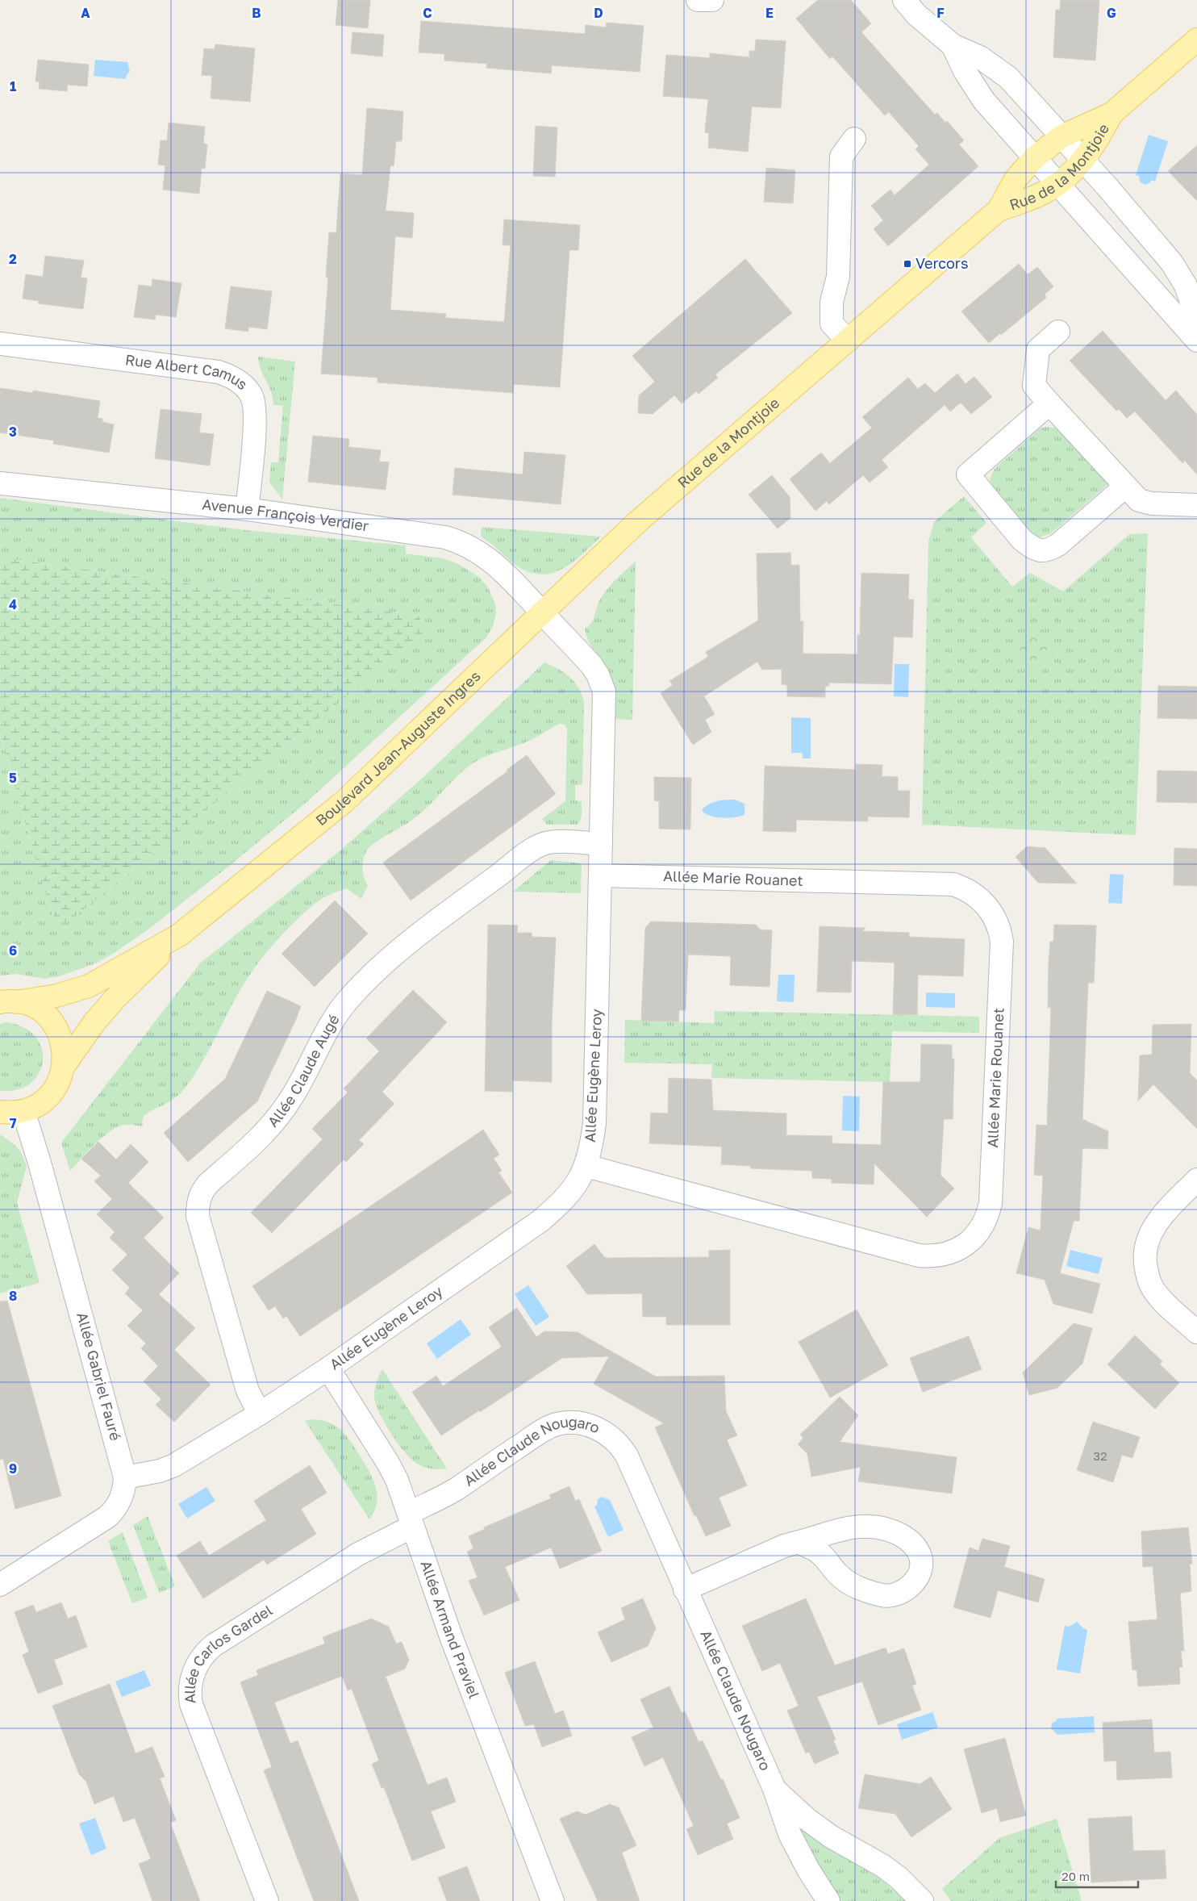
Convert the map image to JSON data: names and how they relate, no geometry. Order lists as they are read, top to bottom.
{
  "streets": {
    "main road": ["Rue de la Montjoie", "Boulevard Jean-Auguste Ingres"],
    "street": [
      "Rue Albert Camus",
      "Avenue François Verdier",
      "Allée Marie Rouanet",
      "Allée Claude Augé",
      "Allée Eugène Leroy",
      "Allée Gabriel Fauré",
      "Allée Claude Nougaro",
      "Allée Armand Praviel",
      "Allée Carlos Gardel"
    ]
  },
  "crossings": [
    ["Rue de la Montjoie", "Boulevard Jean-Auguste Ingres"],
    ["Rue Albert Camus", "Avenue François Verdier"],
    ["Avenue François Verdier", "Boulevard Jean-Auguste Ingres"],
    ["Avenue François Verdier", "Allée Eugène Leroy"],
    ["Boulevard Jean-Auguste Ingres", "Allée Eugène Leroy"],
    ["Allée Marie Rouanet", "Allée Eugène Leroy"],
    ["Allée Claude Augé", "Allée Eugène Leroy"],
    ["Allée Eugène Leroy", "Allée Gabriel Fauré"],
    ["Allée Eugène Leroy", "Allée Armand Praviel"],
    ["Allée Claude Nougaro", "Allée Armand Praviel"],
    ["Allée Claude Nougaro", "Allée Carlos Gardel"],
    ["Allée Armand Praviel", "Allée Carlos Gardel"]
  ],
  "places": {
    "transit": ["Vercors"]
  },
  "house_numbers": ["32"],
  "scale_bar": "20 m",
  "grid": {
    "columns": [
      "A",
      "B",
      "C",
      "D",
      "E",
      "F",
      "G"
    ],
    "rows": [
      "1",
      "2",
      "3",
      "4",
      "5",
      "6",
      "7",
      "8",
      "9"
    ]
  }
}
